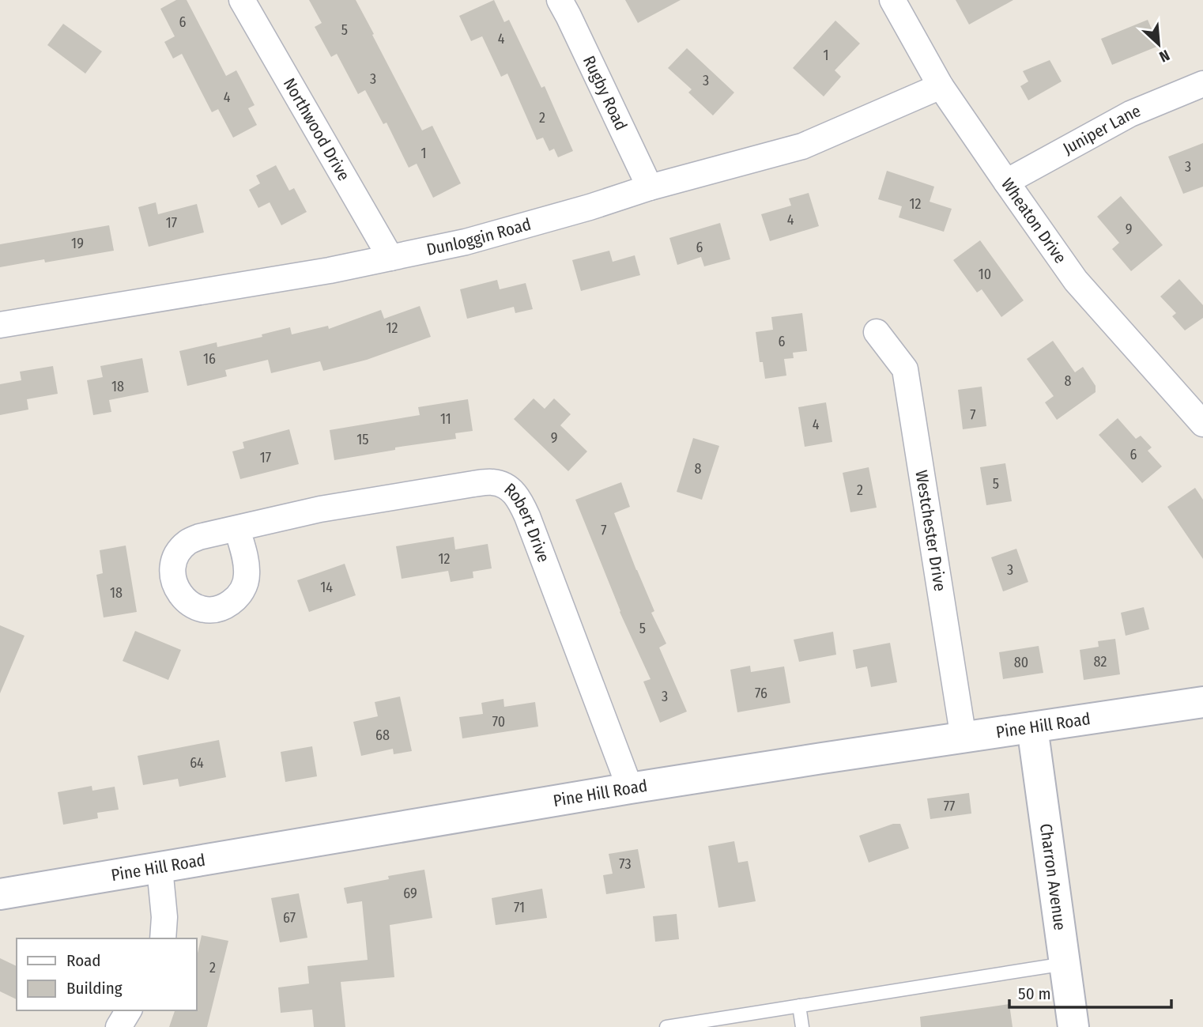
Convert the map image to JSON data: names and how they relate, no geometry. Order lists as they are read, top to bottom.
{
  "streets": {
    "street": [
      "Rugby Road",
      "Northwood Drive",
      "Juniper Lane",
      "Wheaton Drive",
      "Dunloggin Road",
      "Robert Drive",
      "Westchester Drive",
      "Pine Hill Road",
      "Charron Avenue"
    ]
  },
  "crossings": [
    ["Rugby Road", "Dunloggin Road"],
    ["Northwood Drive", "Dunloggin Road"],
    ["Juniper Lane", "Wheaton Drive"],
    ["Wheaton Drive", "Dunloggin Road"],
    ["Robert Drive", "Pine Hill Road"],
    ["Westchester Drive", "Pine Hill Road"],
    ["Pine Hill Road", "Charron Avenue"]
  ],
  "house_numbers": [
    "6",
    "5",
    "4",
    "1",
    "3",
    "3",
    "4",
    "2",
    "1",
    "3",
    "12",
    "4",
    "17",
    "9",
    "19",
    "6",
    "10",
    "12",
    "6",
    "16",
    "8",
    "18",
    "7",
    "11",
    "4",
    "9",
    "15",
    "6",
    "17",
    "8",
    "5",
    "2",
    "7",
    "12",
    "3",
    "14",
    "18",
    "5",
    "82",
    "80",
    "76",
    "3",
    "70",
    "68",
    "64",
    "77",
    "73",
    "69",
    "71",
    "67",
    "2"
  ],
  "legend": ["Road", "Building"],
  "scale_bar": "50 m",
  "north": "bottom right"
}
